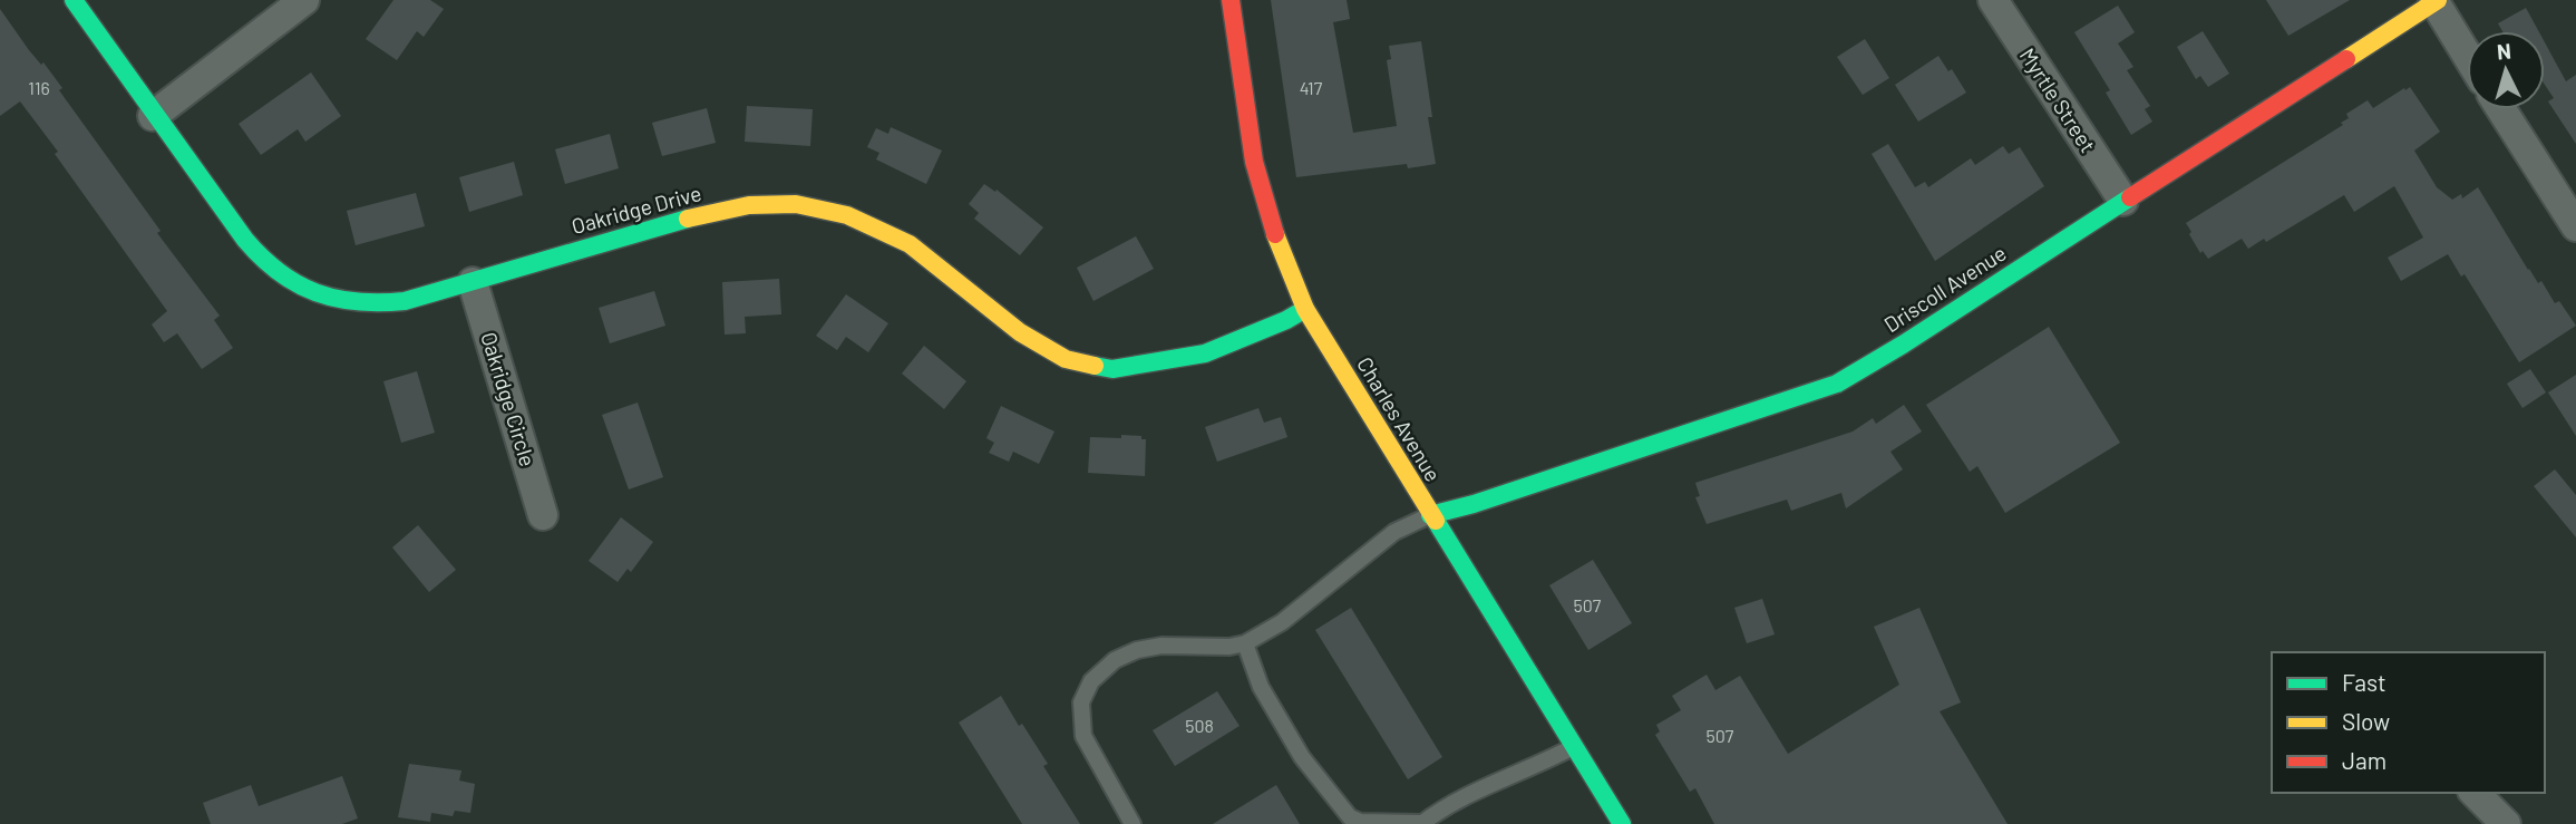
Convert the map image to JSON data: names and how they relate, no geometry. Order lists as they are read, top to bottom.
{
  "streets": {
    "street": [
      "Myrtle Street",
      "Oakridge Drive",
      "Driscoll Avenue",
      "Oakridge Circle",
      "Charles Avenue"
    ]
  },
  "crossings": [
    ["Myrtle Street", "Driscoll Avenue"],
    ["Oakridge Drive", "Oakridge Circle"],
    ["Oakridge Drive", "Charles Avenue"],
    ["Driscoll Avenue", "Charles Avenue"]
  ],
  "house_numbers": [
    "116",
    "417",
    "507",
    "508",
    "507"
  ],
  "legend": ["Fast", "Slow", "Jam"],
  "north": "top"
}
